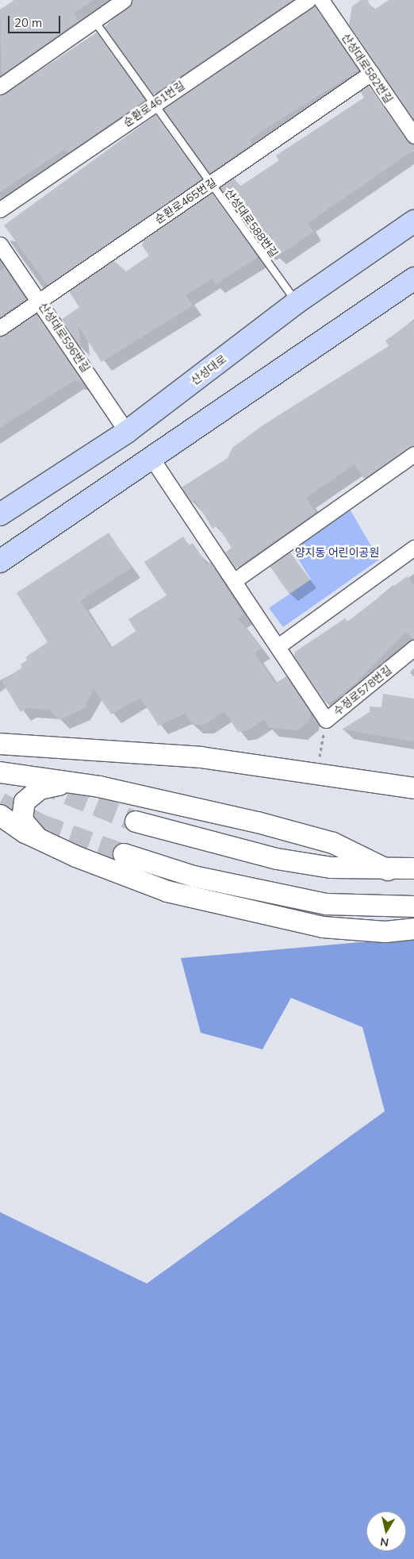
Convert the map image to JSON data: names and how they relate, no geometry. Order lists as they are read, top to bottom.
{
  "streets": {
    "main road": ["산성대로"],
    "street": [
      "산성대로582번길",
      "순환로461번길",
      "순환로465번길",
      "산성대로596번길",
      "수정로578번길"
    ],
    "lane": ["산성대로588번길"]
  },
  "crossings": [
    ["산성대로582번길", "순환로465번길"],
    ["순환로461번길", "산성대로588번길"],
    ["순환로465번길", "산성대로588번길"],
    ["순환로465번길", "산성대로596번길"],
    ["산성대로588번길", "산성대로"],
    ["산성대로596번길", "산성대로"]
  ],
  "parks": ["양지동 어린이공원"],
  "scale_bar": "20 m",
  "north": "bottom"
}
